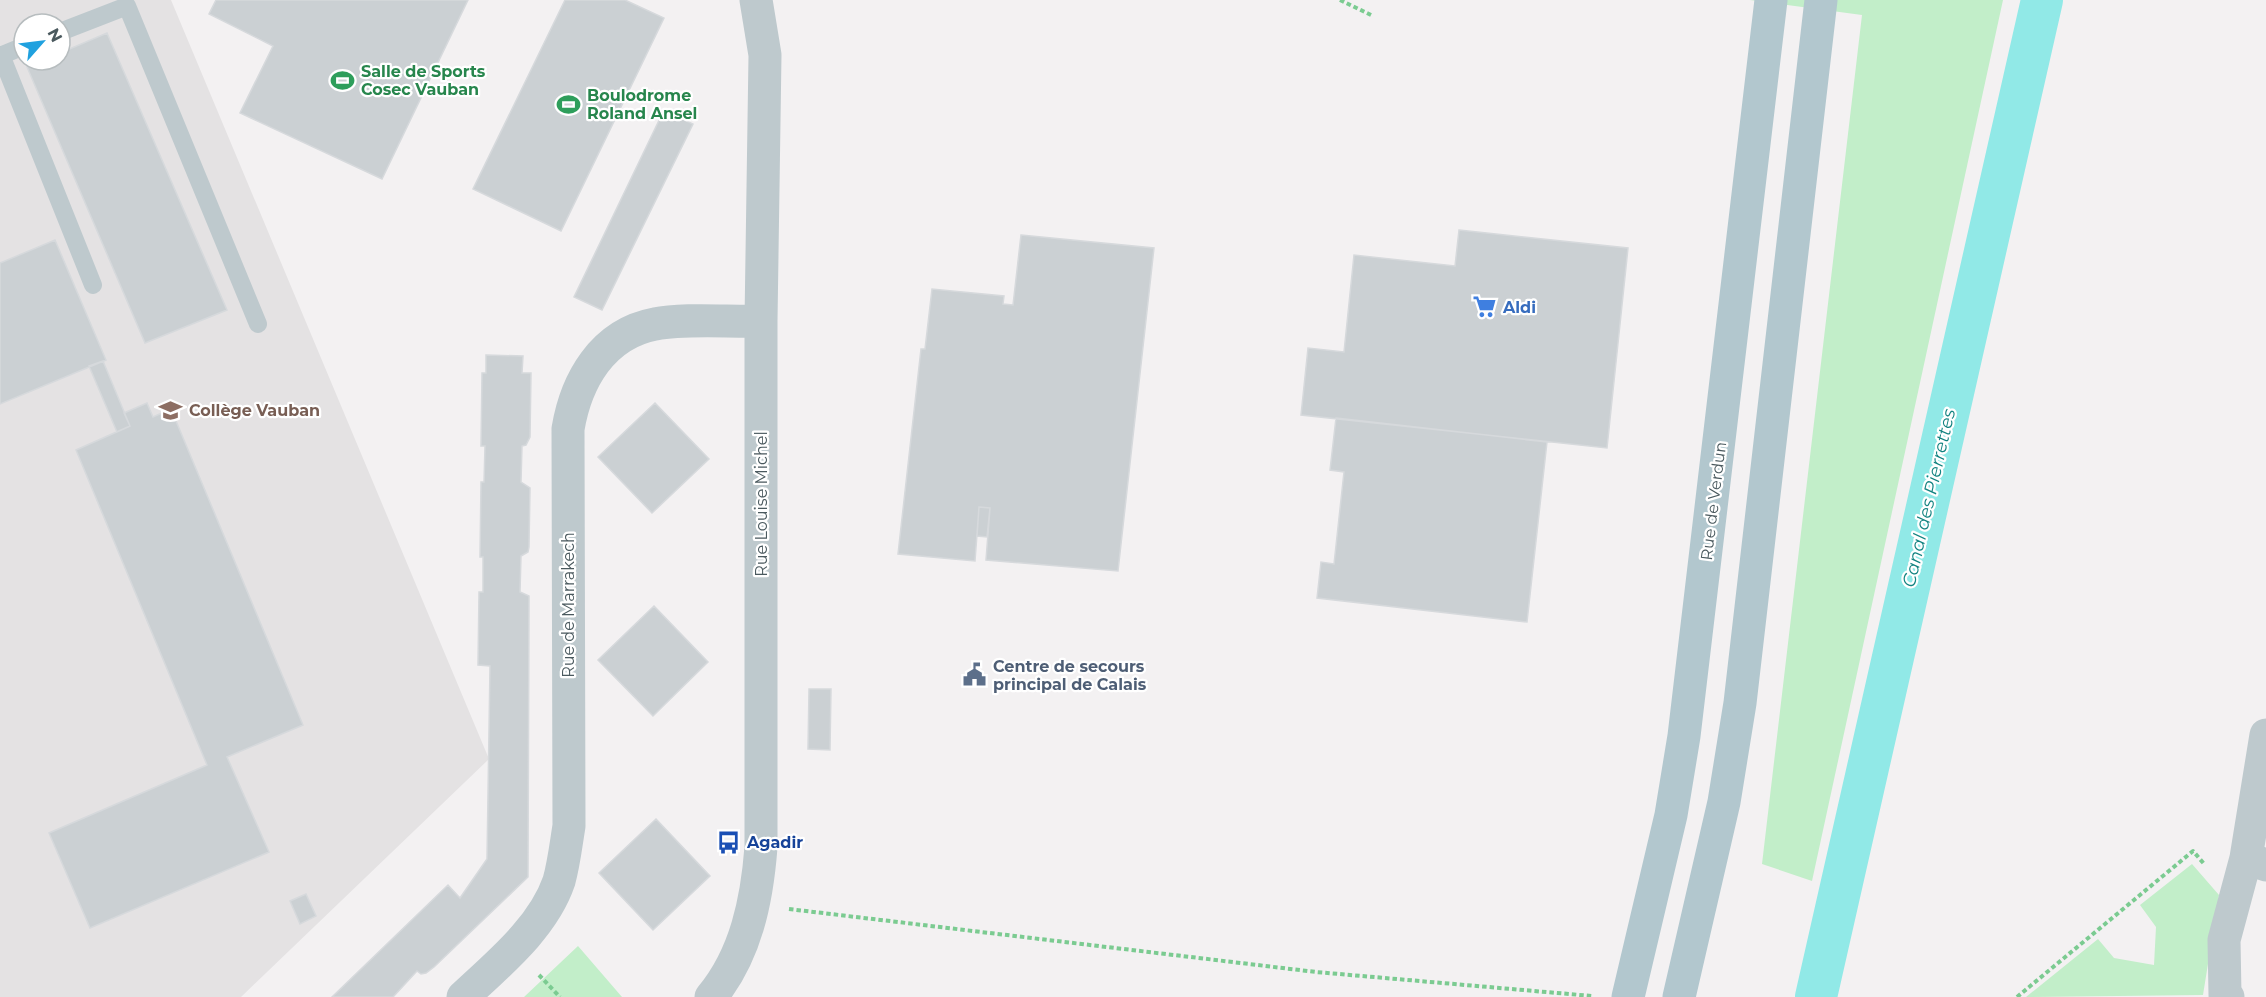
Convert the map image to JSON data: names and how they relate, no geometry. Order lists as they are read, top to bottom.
{
  "streets": {
    "main road": ["Rue de Verdun"],
    "street": ["Rue Louise Michel", "Rue de Marrakech"]
  },
  "crossings": [
    ["Rue Louise Michel", "Rue de Marrakech"]
  ],
  "water": ["Canal des Pierrettes"],
  "places": {
    "sports": ["Salle de Sports Cosec Vauban", "Boulodrome Roland Ansel"],
    "supermarket": ["Aldi"],
    "school or university": ["Collège Vauban"],
    "public building": ["Centre de secours principal de Calais"],
    "bus stop": ["Agadir"]
  },
  "north": "top right"
}
